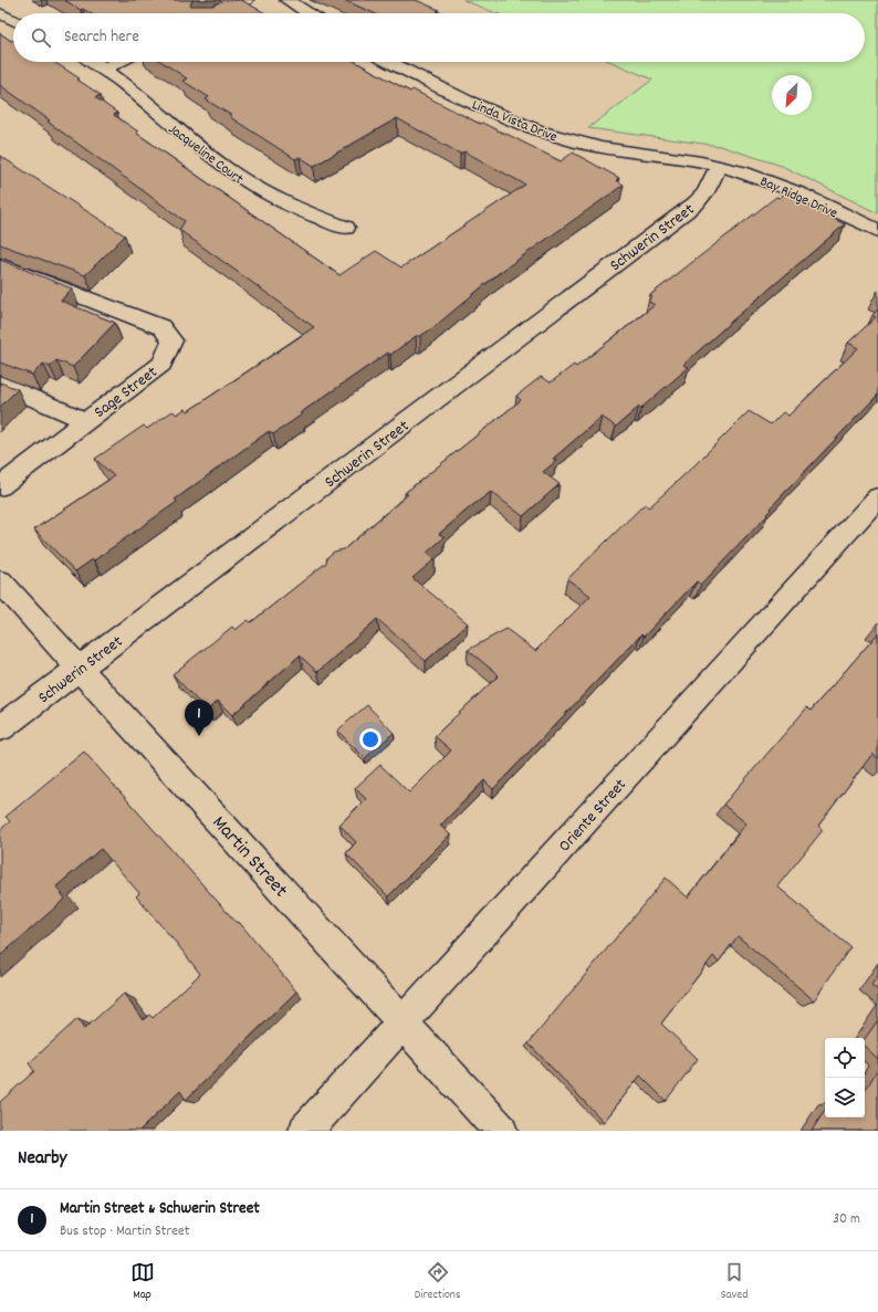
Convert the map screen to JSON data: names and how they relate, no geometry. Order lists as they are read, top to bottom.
{
  "streets": {
    "street": [
      "Linda Vista Drive",
      "Jacqueline Court",
      "Bay Ridge Drive",
      "Schwerin Street",
      "Sage Street",
      "Oriente Street",
      "Martin Street"
    ]
  },
  "crossings": [
    ["Linda Vista Drive", "Bay Ridge Drive"],
    ["Linda Vista Drive", "Schwerin Street"],
    ["Bay Ridge Drive", "Schwerin Street"],
    ["Schwerin Street", "Martin Street"],
    ["Oriente Street", "Martin Street"]
  ],
  "north": "bottom left",
  "page": {
    "search": "Search here",
    "pins": "1",
    "heading": "Nearby",
    "list": [
      {
        "mark": "1",
        "name": "Martin Street & Schwerin Street",
        "note": "Bus stop · Martin Street",
        "value": "30 m"
      }
    ],
    "nav": ["Map", "Directions", "Saved"]
  }
}
